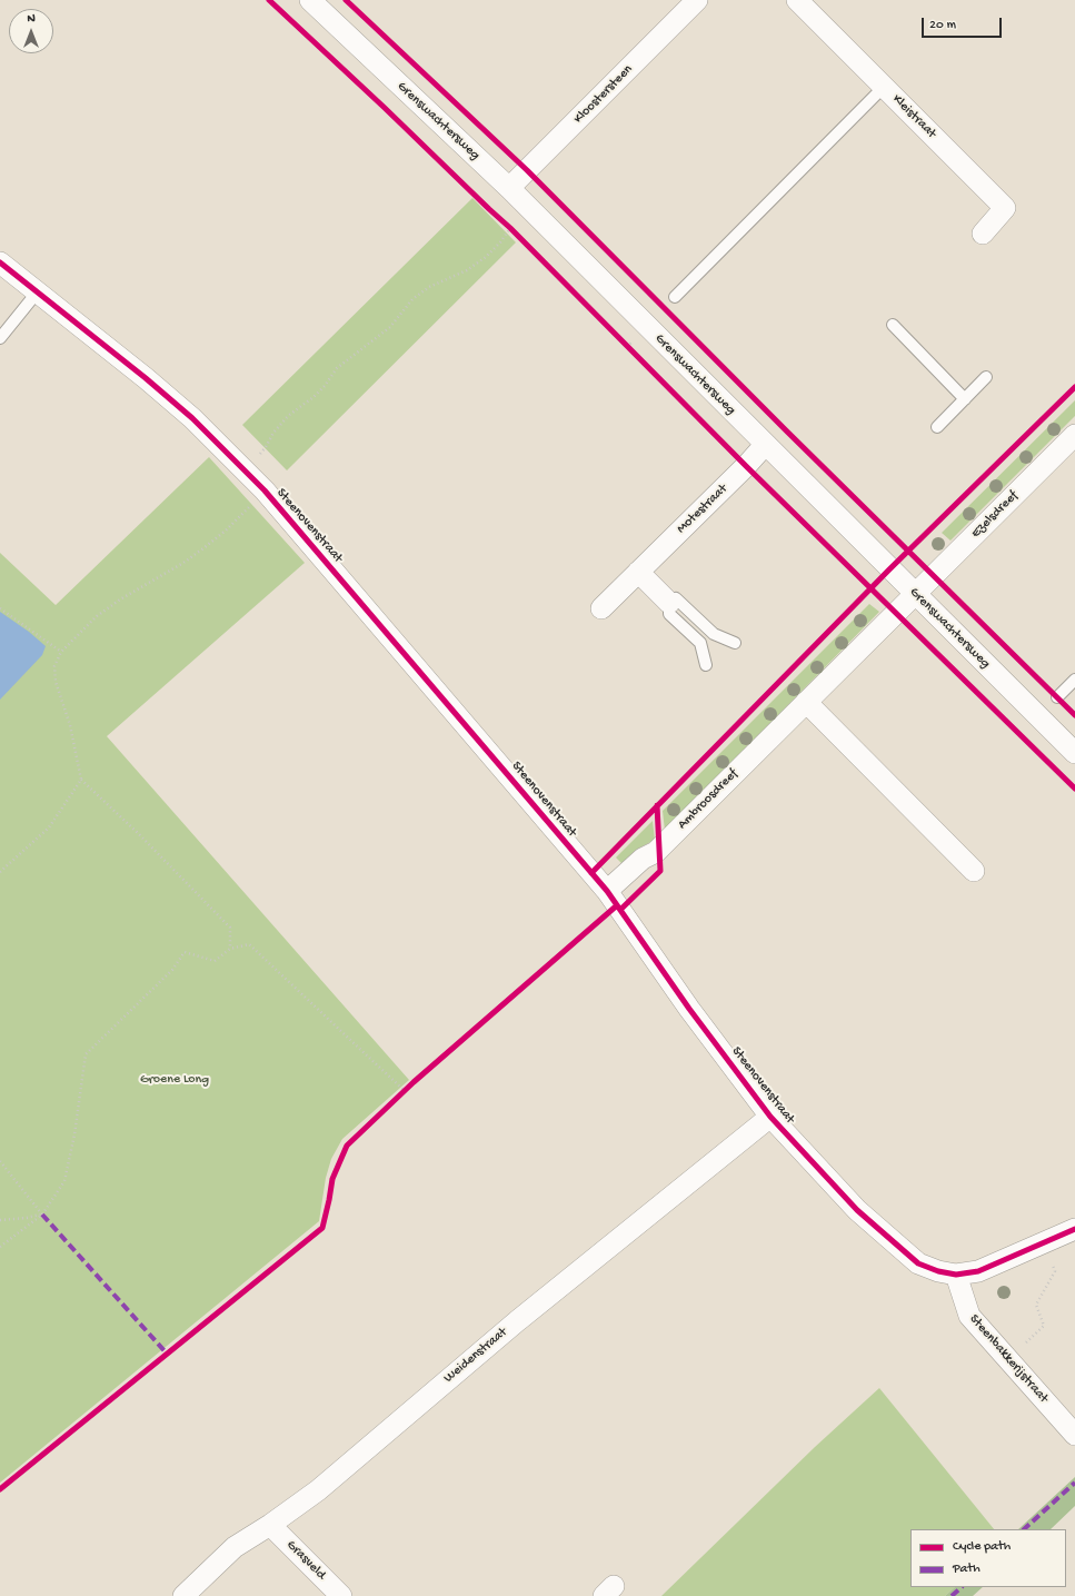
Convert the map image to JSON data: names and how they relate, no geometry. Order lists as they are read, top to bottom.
{
  "streets": {
    "street": [
      "Kloostersteen",
      "Kleistraat",
      "Grenswachtersweg",
      "Motestraat",
      "Ezelsdreef",
      "Steenovenstraat",
      "Ambroosdreef",
      "Weidenstraat",
      "Steenbakkerijstraat",
      "Grasveld"
    ]
  },
  "crossings": [
    ["Kloostersteen", "Grenswachtersweg"],
    ["Grenswachtersweg", "Motestraat"],
    ["Grenswachtersweg", "Ezelsdreef"],
    ["Grenswachtersweg", "Ambroosdreef"],
    ["Ezelsdreef", "Ambroosdreef"],
    ["Steenovenstraat", "Ambroosdreef"],
    ["Steenovenstraat", "Weidenstraat"],
    ["Steenovenstraat", "Steenbakkerijstraat"],
    ["Weidenstraat", "Grasveld"]
  ],
  "parks": ["Groene Long"],
  "legend": ["Cycle path", "Path"],
  "scale_bar": "20 m",
  "north": "top"
}
